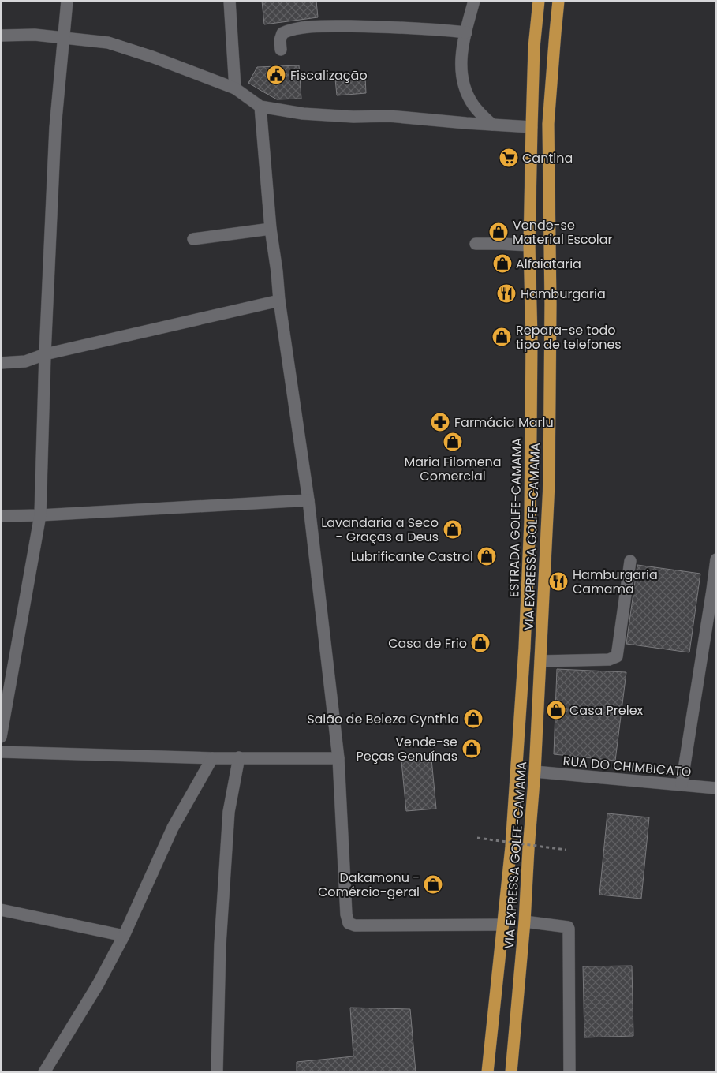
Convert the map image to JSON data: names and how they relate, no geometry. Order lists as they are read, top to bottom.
{
  "streets": {
    "highway": ["ESTRADA GOLFE-CAMAMA", "VIA EXPRESSA GOLFE-CAMAMA"],
    "street": ["RUA DO CHIMBICATO"]
  },
  "crossings": [
    ["ESTRADA GOLFE-CAMAMA", "VIA EXPRESSA GOLFE-CAMAMA"],
    ["VIA EXPRESSA GOLFE-CAMAMA", "RUA DO CHIMBICATO"]
  ],
  "places": {
    "public building": ["Fiscalização"],
    "supermarket": ["Cantina"],
    "shop": [
      "Vende-se Material Escolar",
      "Alfaiataria",
      "Repara-se todo tipo de telefones",
      "Maria Filomena Comercial",
      "Lavandaria a Seco - Graças a Deus",
      "Lubrificante Castrol",
      "Casa de Frio",
      "Casa Prelex",
      "Salão de Beleza Cynthia",
      "Vende-se Peças Genuínas",
      "Dakamonu - Comércio-geral"
    ],
    "restaurant": ["Hamburgaria", "Hamburgaria Camama"],
    "pharmacy": ["Farmácia Marlu"]
  }
}
